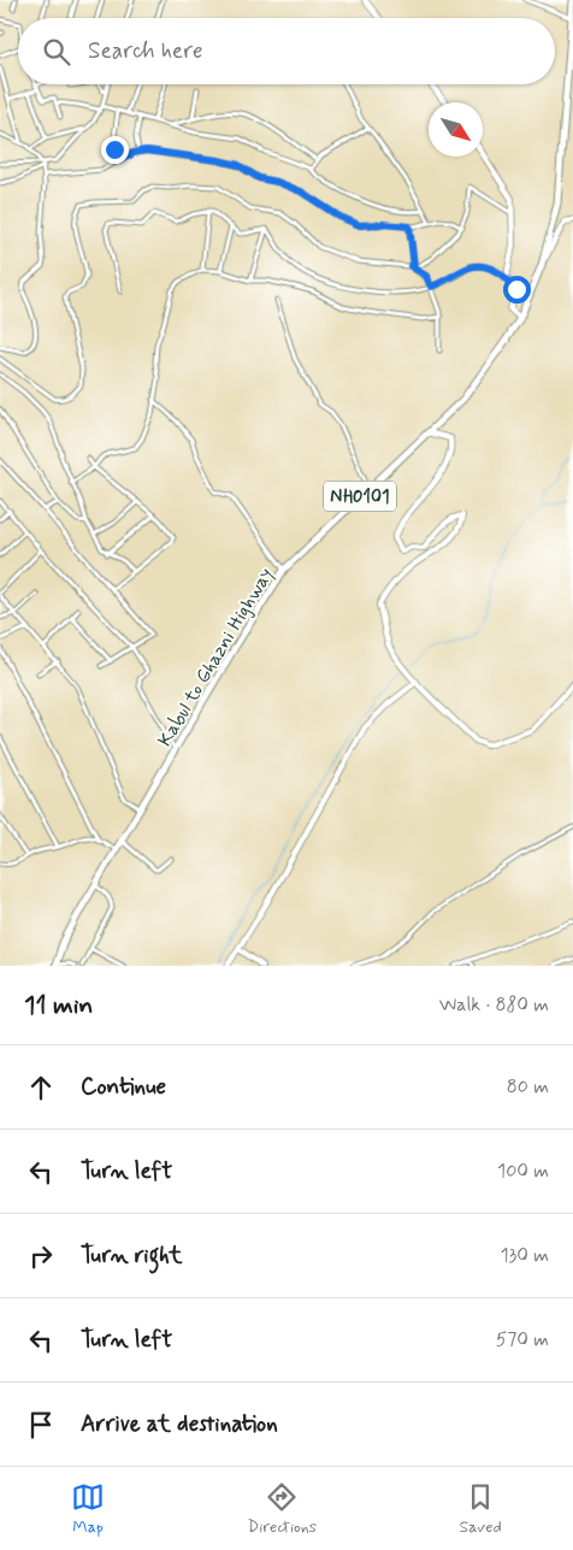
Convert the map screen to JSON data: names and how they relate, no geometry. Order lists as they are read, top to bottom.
{
  "streets": {
    "highway": ["NH0101", "Kabul to Ghazni Highway"]
  },
  "north": "bottom right",
  "page": {
    "search": "Search here",
    "heading": ["11 min", "Walk · 880 m"],
    "list": [
      ["Continue", "80 m"],
      ["Turn left", "100 m"],
      ["Turn right", "130 m"],
      ["Turn left", "570 m"],
      "Arrive at destination"
    ],
    "nav": ["Map", "Directions", "Saved"]
  }
}
